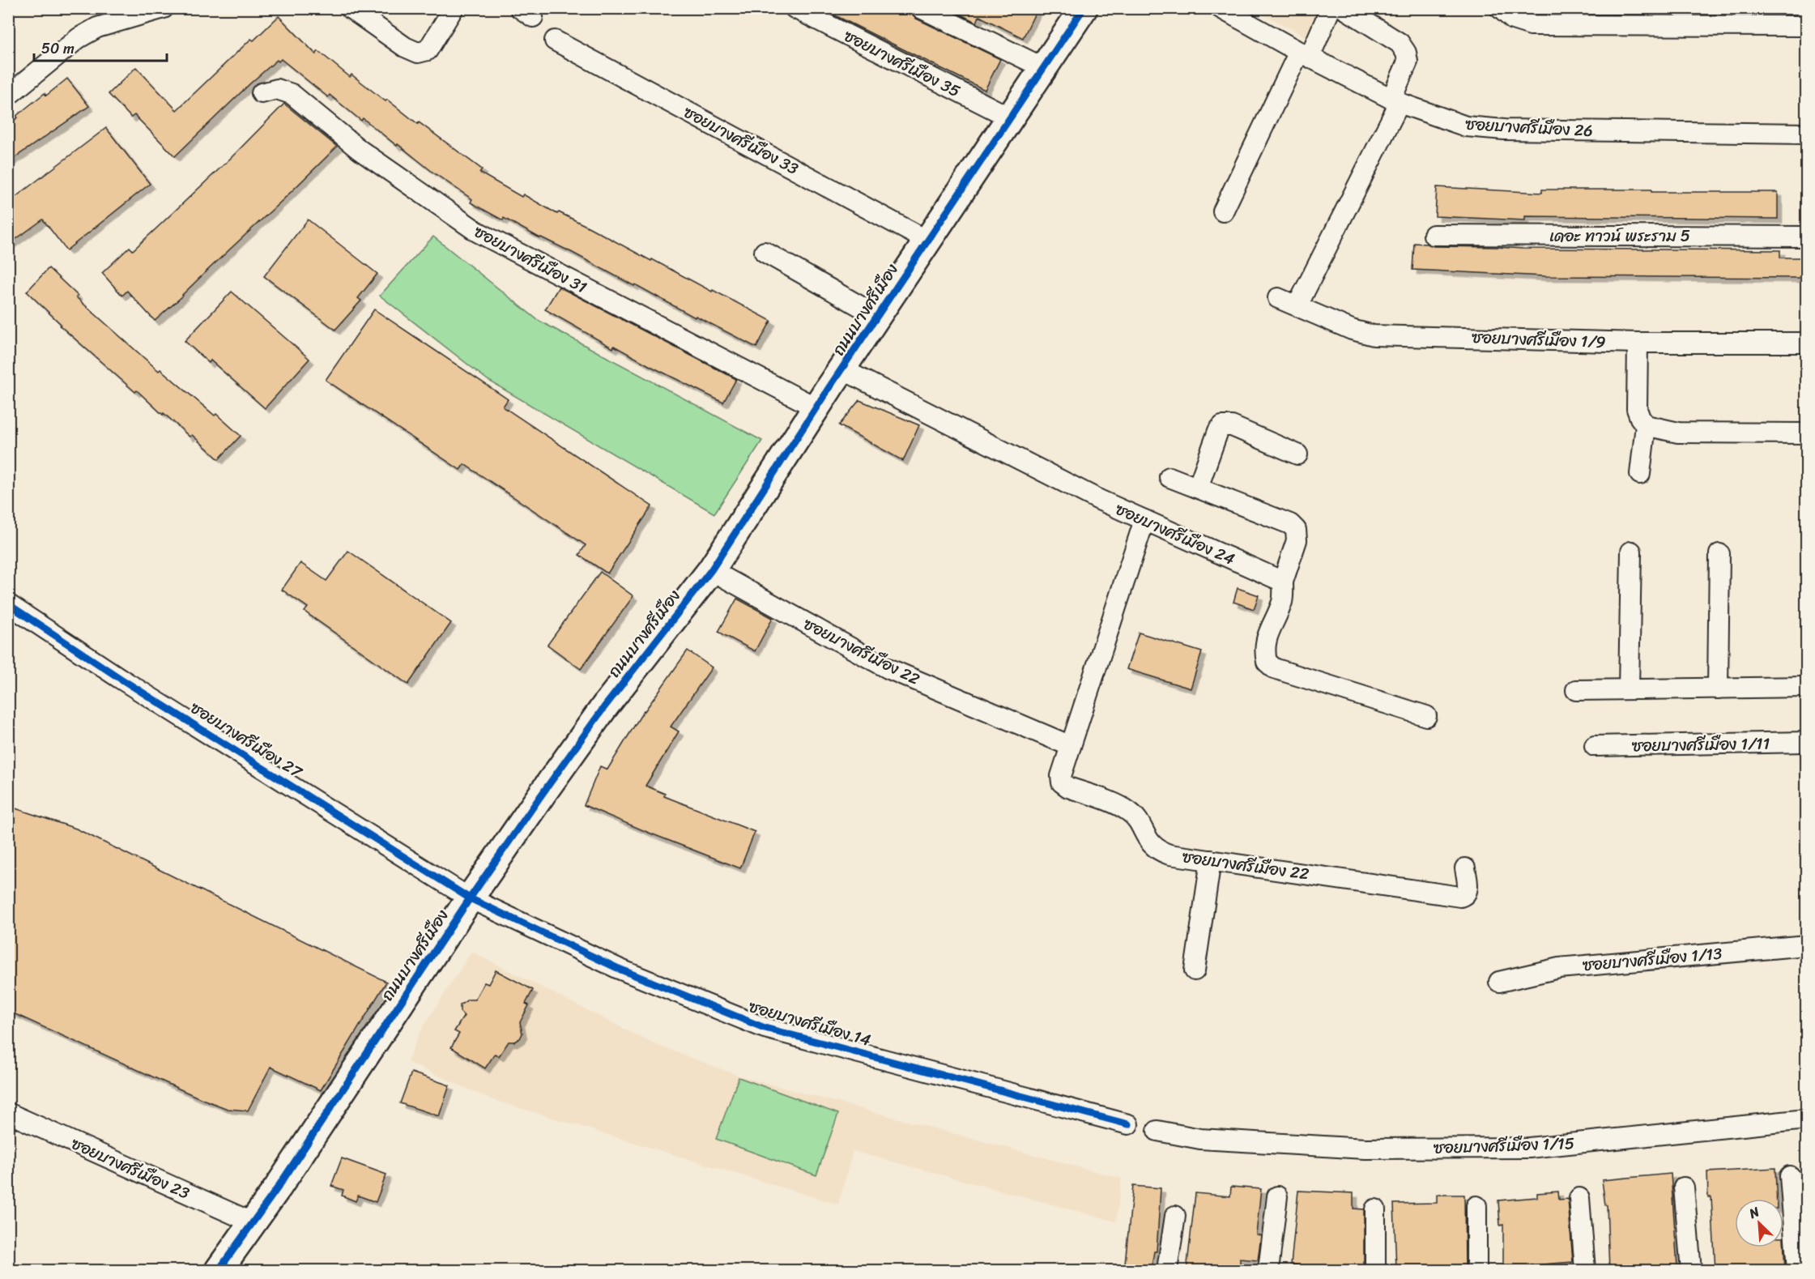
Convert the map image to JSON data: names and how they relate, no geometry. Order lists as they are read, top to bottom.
{
  "streets": {
    "street": [
      "ซอยบางศรีเมือง 35",
      "ซอยบางศรีเมือง 26",
      "ซอยบางศรีเมือง 33",
      "เดอะ ทาวน์ พระราม 5",
      "ซอยบางศรีเมือง 31",
      "ถนนบางศรีเมือง",
      "ซอยบางศรีเมือง 1/9",
      "ซอยบางศรีเมือง 24",
      "ซอยบางศรีเมือง 22",
      "ซอยบางศรีเมือง 27",
      "ซอยบางศรีเมือง 1/11",
      "ซอยบางศรีเมือง 1/13",
      "ซอยบางศรีเมือง 14",
      "ซอยบางศรีเมือง 1/15",
      "ซอยบางศรีเมือง 23"
    ]
  },
  "crossings": [
    ["ซอยบางศรีเมือง 35", "ถนนบางศรีเมือง"],
    ["ซอยบางศรีเมือง 33", "ถนนบางศรีเมือง"],
    ["ซอยบางศรีเมือง 31", "ถนนบางศรีเมือง"],
    ["ถนนบางศรีเมือง", "ซอยบางศรีเมือง 24"],
    ["ถนนบางศรีเมือง", "ซอยบางศรีเมือง 22"],
    ["ถนนบางศรีเมือง", "ซอยบางศรีเมือง 27"],
    ["ถนนบางศรีเมือง", "ซอยบางศรีเมือง 14"],
    ["ถนนบางศรีเมือง", "ซอยบางศรีเมือง 23"],
    ["ซอยบางศรีเมือง 24", "ซอยบางศรีเมือง 22"],
    ["ซอยบางศรีเมือง 27", "ซอยบางศรีเมือง 14"]
  ],
  "scale_bar": "50 m",
  "north": "top left"
}
